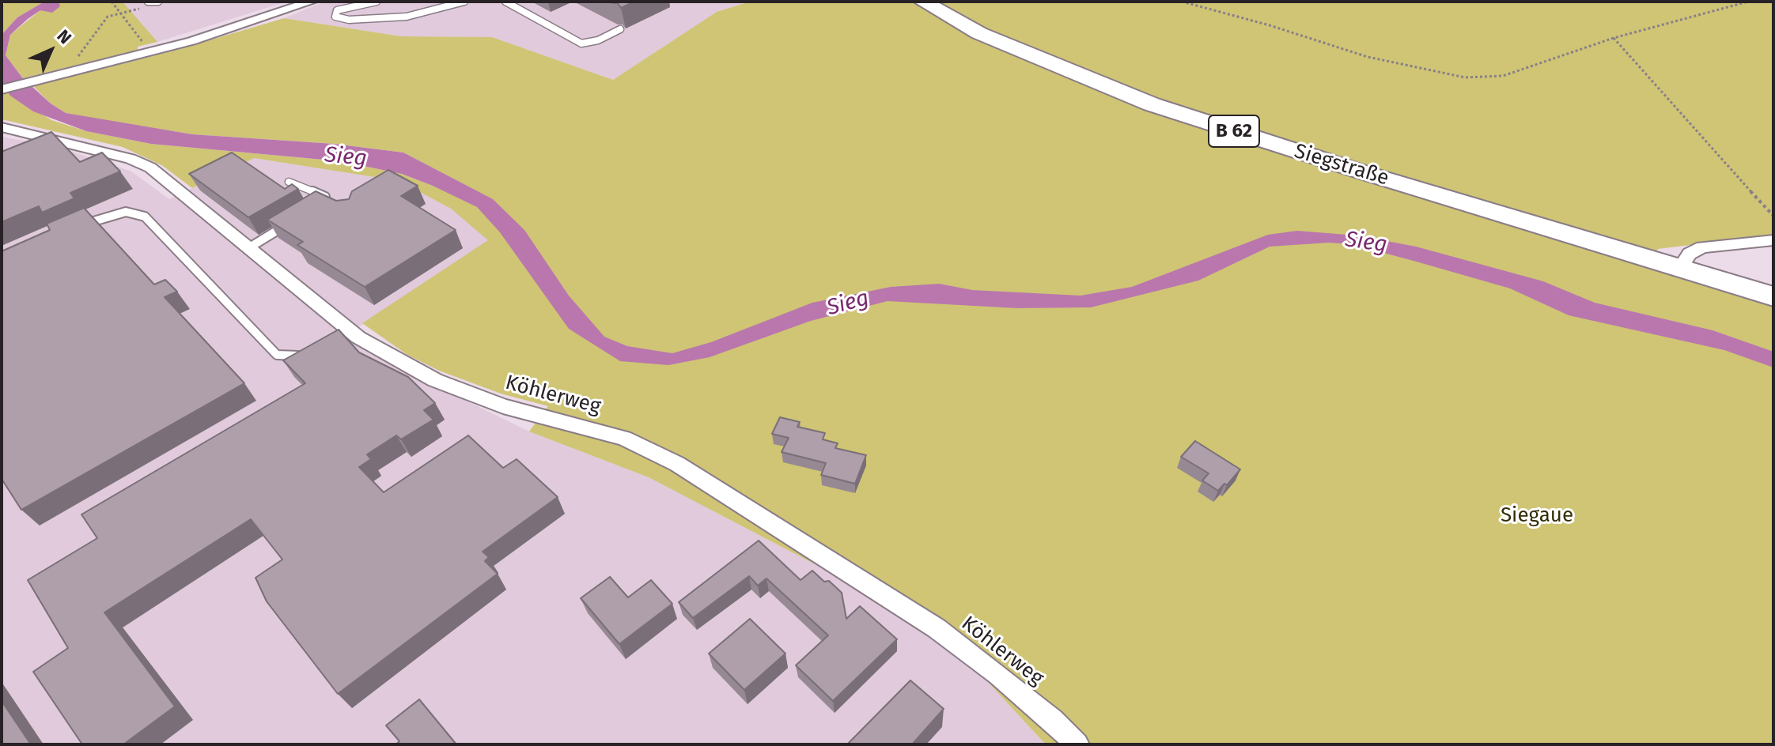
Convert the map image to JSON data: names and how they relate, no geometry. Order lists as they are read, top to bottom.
{
  "streets": {
    "main road": ["B 62", "Siegstraße"],
    "street": ["Köhlerweg"]
  },
  "water": ["Sieg"],
  "parks": ["Siegaue"],
  "north": "top right"
}
